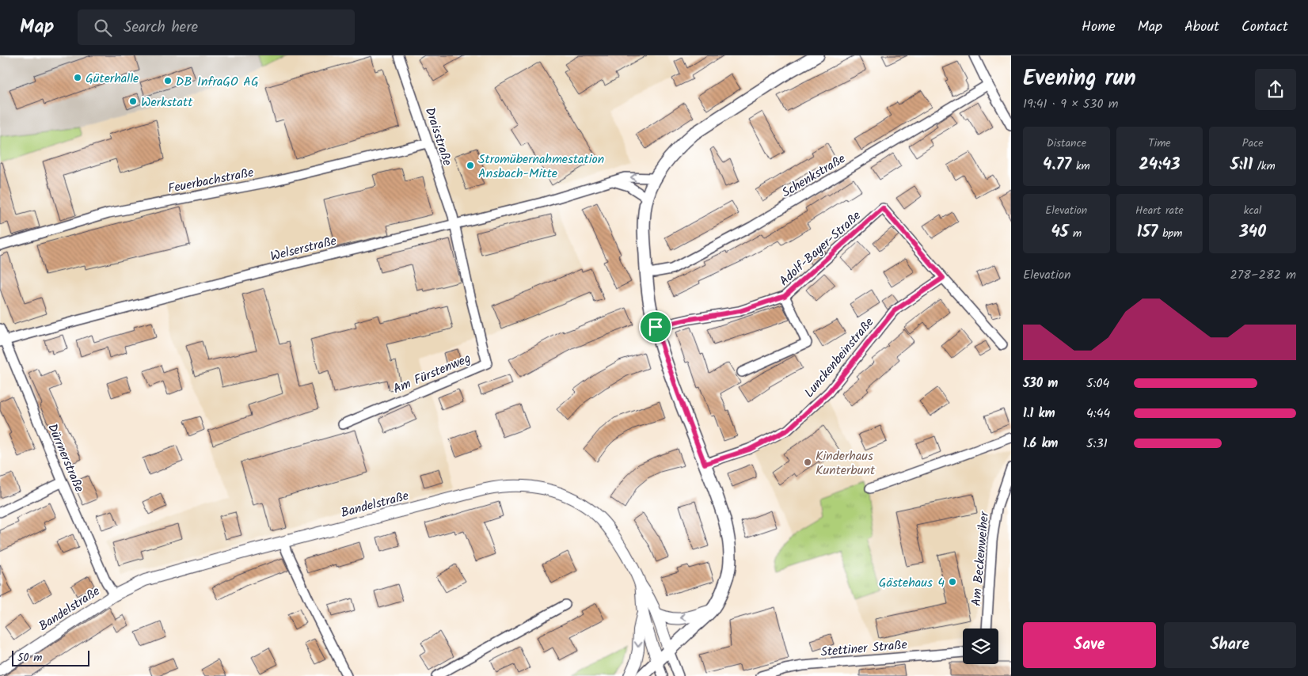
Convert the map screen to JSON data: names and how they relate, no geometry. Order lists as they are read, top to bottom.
{
  "streets": {
    "street": [
      "Draisstraße",
      "Schenkstraße",
      "Feuerbachstraße",
      "Welserstraße",
      "Adolf-Bayer-Straße",
      "Lunckenbeinstraße",
      "Am Fürstenweg",
      "Dürrnerstraße",
      "Bandelstraße",
      "Am Beckenweiher",
      "Stettiner Straße"
    ]
  },
  "crossings": [
    ["Draisstraße", "Feuerbachstraße"],
    ["Draisstraße", "Welserstraße"],
    ["Draisstraße", "Am Fürstenweg"],
    ["Welserstraße", "Am Fürstenweg"],
    ["Welserstraße", "Dürrnerstraße"],
    ["Adolf-Bayer-Straße", "Lunckenbeinstraße"],
    ["Dürrnerstraße", "Bandelstraße"]
  ],
  "places": [
    "Güterhalle",
    "DB InfraGO AG",
    "Werkstatt",
    "Stromübernahmestation Ansbach-Mitte",
    "Kinderhaus Kunterbunt",
    "Gästehaus 4"
  ],
  "scale_bar": "50 m",
  "page": {
    "header": "Map",
    "search": "Search here",
    "nav": [
      "Home",
      "Map",
      "About",
      "Contact"
    ],
    "heading": ["Evening run", "19:41 · 9 × 530 m"],
    "stats": [
      ["Distance", "4.77 km"],
      ["Time", "24:43"],
      ["Pace", "5:11 /km"],
      ["Elevation", "45 m"],
      ["Heart rate", "157 bpm"],
      ["kcal", "340"]
    ],
    "chart": ["Elevation", "278–282 m"],
    "list": [
      {
        "name": "530 m",
        "note": "5:04"
      },
      {
        "name": "1.1 km",
        "note": "4:44"
      },
      {
        "name": "1.6 km",
        "note": "5:31"
      }
    ],
    "buttons": ["Save", "Share"],
    "scale": "50 m"
  }
}
